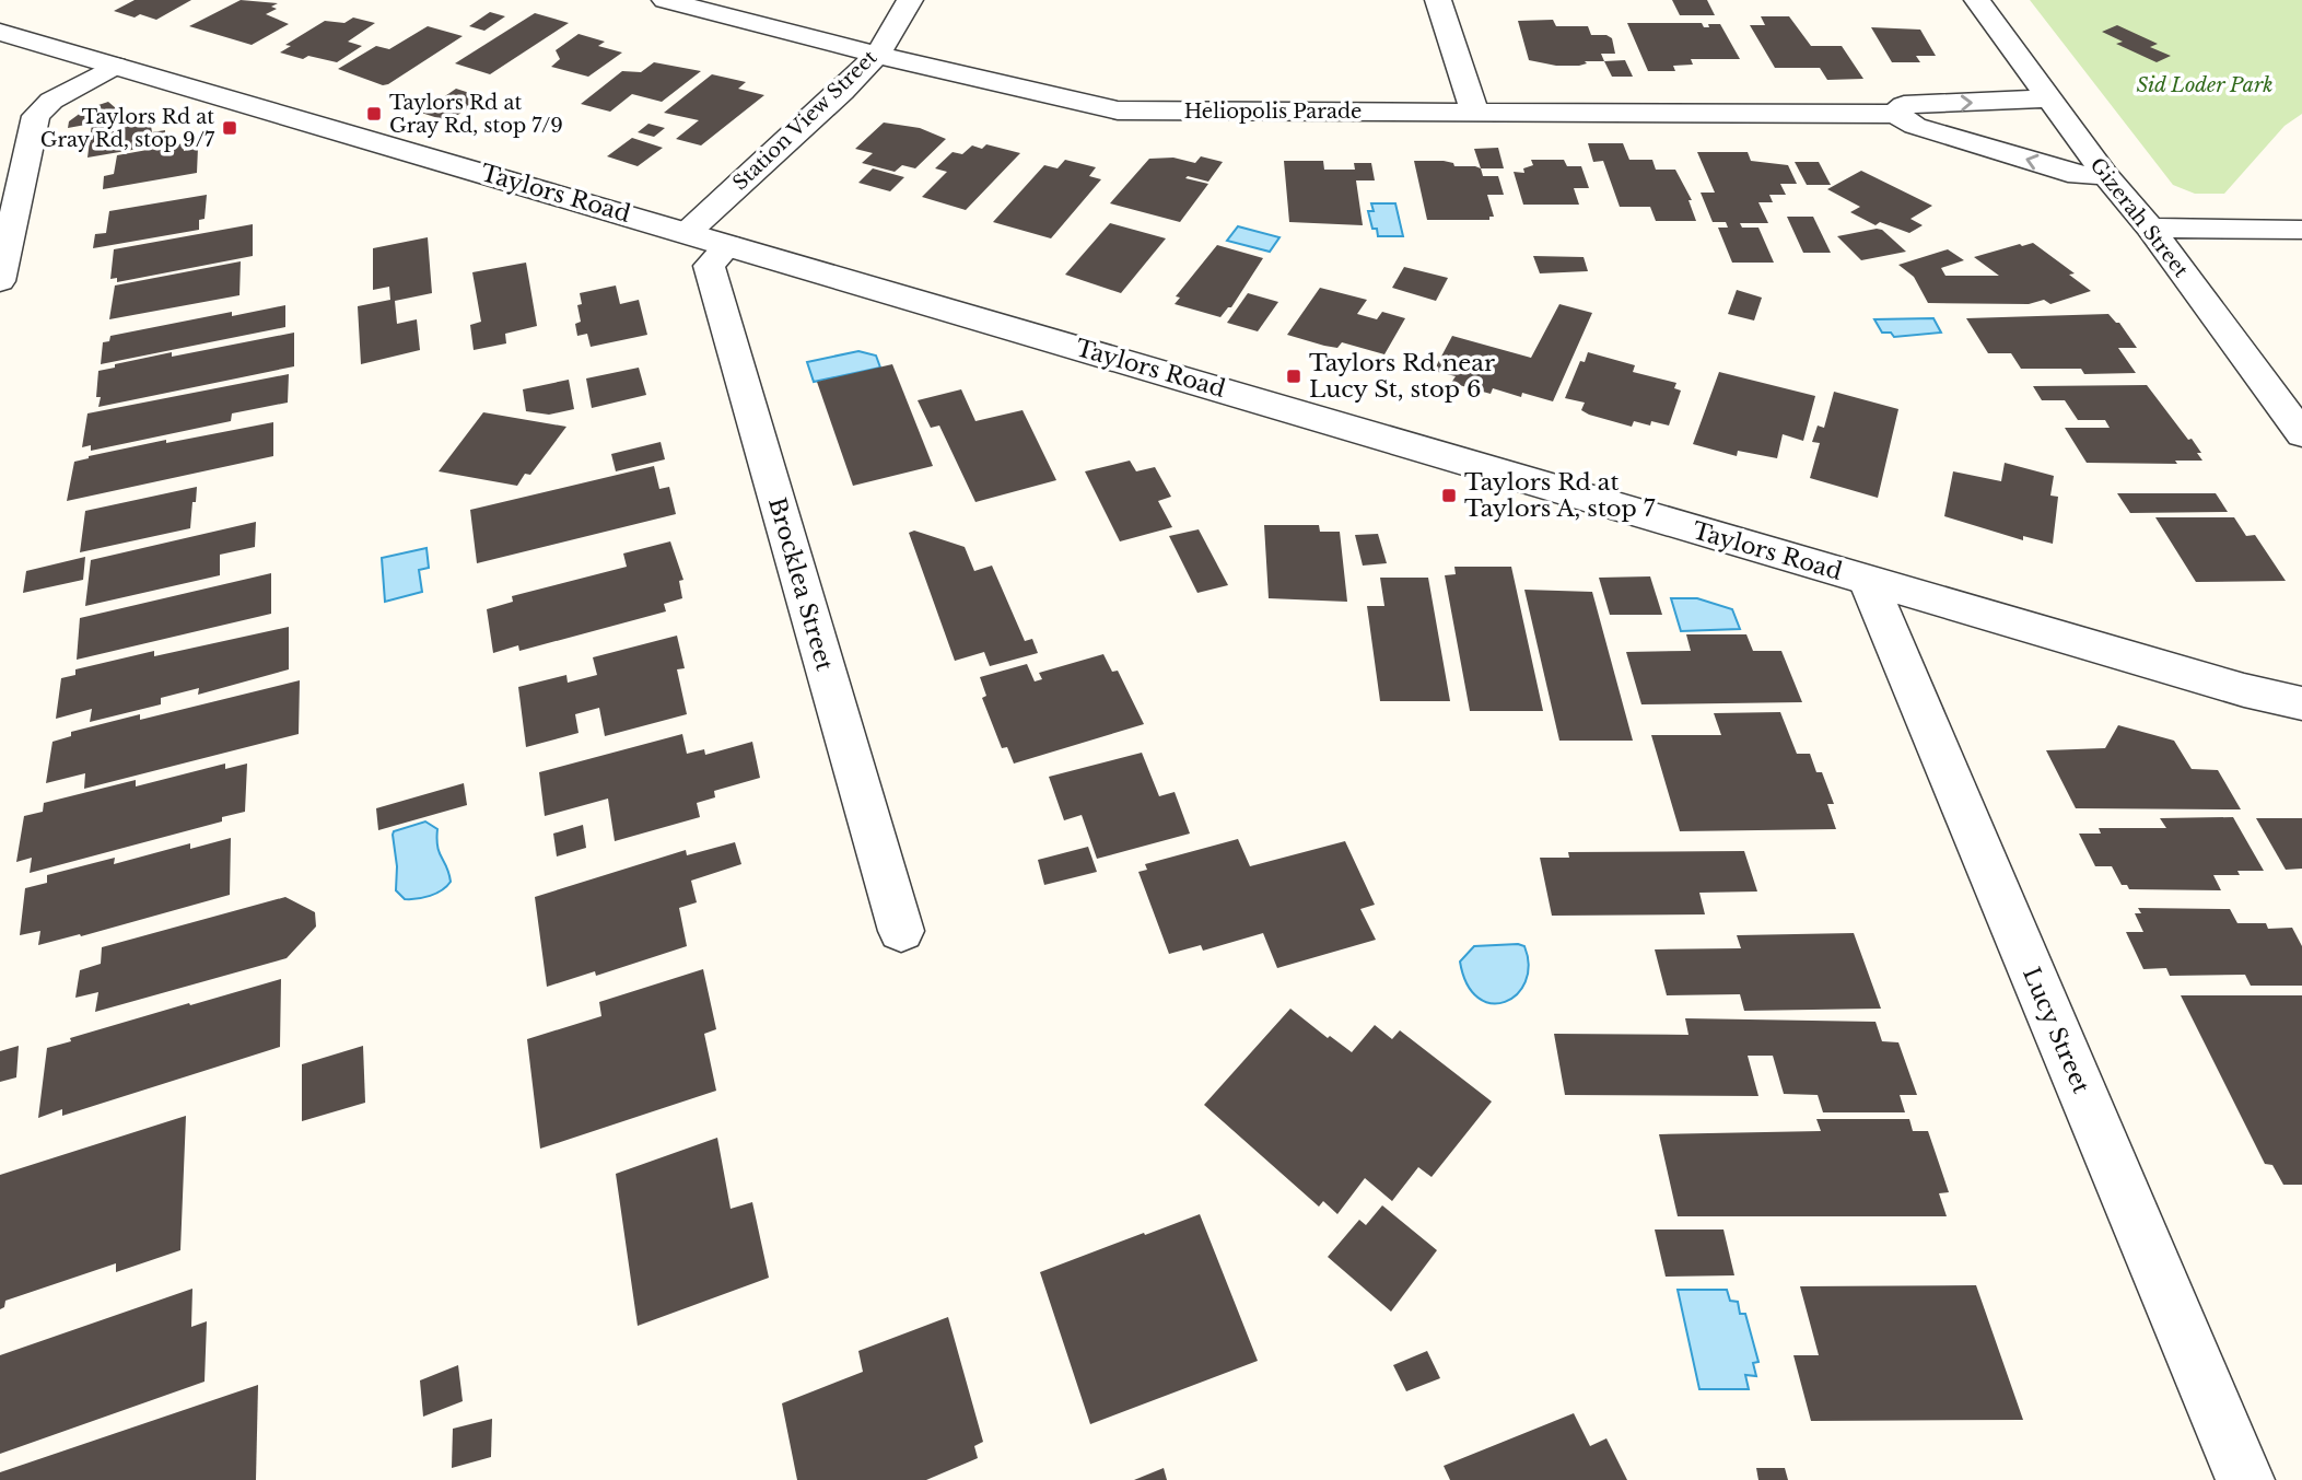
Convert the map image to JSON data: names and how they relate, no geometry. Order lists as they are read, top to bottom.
{
  "streets": {
    "street": [
      "Heliopolis Parade",
      "Station View Street",
      "Taylors Road",
      "Gizerah Street",
      "Brocklea Street",
      "Lucy Street"
    ]
  },
  "crossings": [
    ["Heliopolis Parade", "Station View Street"],
    ["Heliopolis Parade", "Gizerah Street"],
    ["Station View Street", "Taylors Road"],
    ["Taylors Road", "Brocklea Street"],
    ["Taylors Road", "Lucy Street"]
  ],
  "parks": ["Sid Loder Park"],
  "places": {
    "transit": [
      "Taylors Rd at Gray Rd, stop 7/9",
      "Taylors Rd at Gray Rd, stop 9/7",
      "Taylors Rd near Lucy St, stop 6",
      "Taylors Rd at Taylors A, stop 7"
    ]
  }
}
